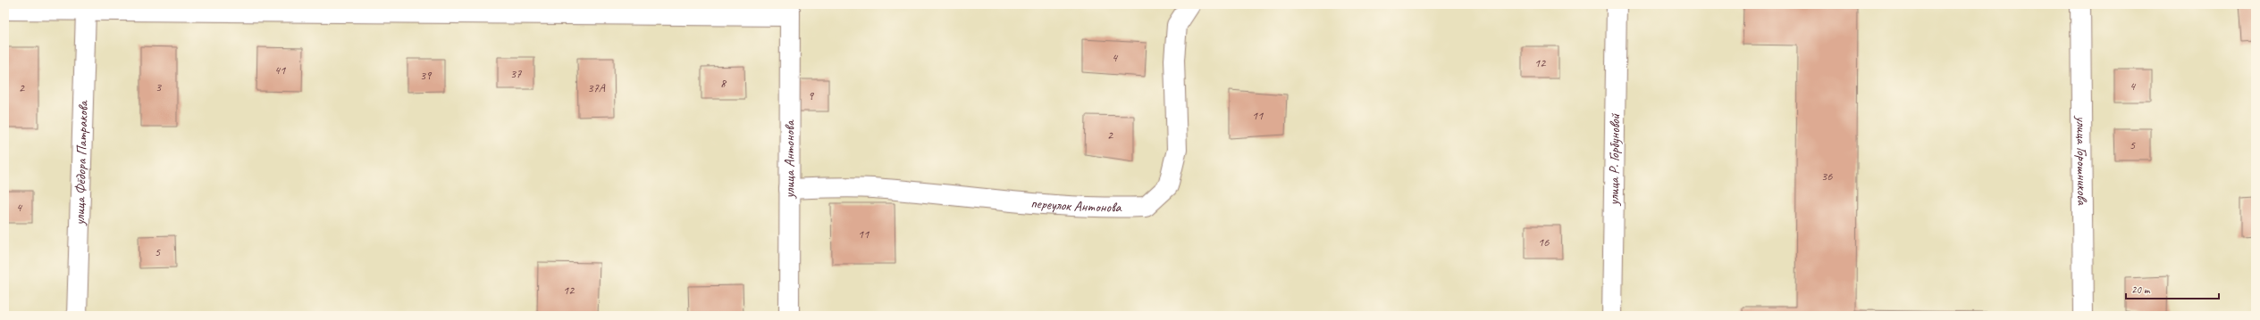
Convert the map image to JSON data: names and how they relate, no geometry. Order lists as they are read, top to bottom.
{
  "streets": {
    "street": [
      "улица Антонова",
      "улица Р. Горбуновой",
      "улица Горошникова",
      "улица Фёдора Патракова",
      "переулок Антонова"
    ]
  },
  "crossings": [
    ["улица Антонова", "переулок Антонова"]
  ],
  "house_numbers": [
    "4",
    "12",
    "41",
    "37",
    "39",
    "8",
    "4",
    "3",
    "2",
    "37А",
    "9",
    "11",
    "2",
    "5",
    "36",
    "4",
    "11",
    "16",
    "5",
    "12"
  ],
  "scale_bar": "20 m"
}
